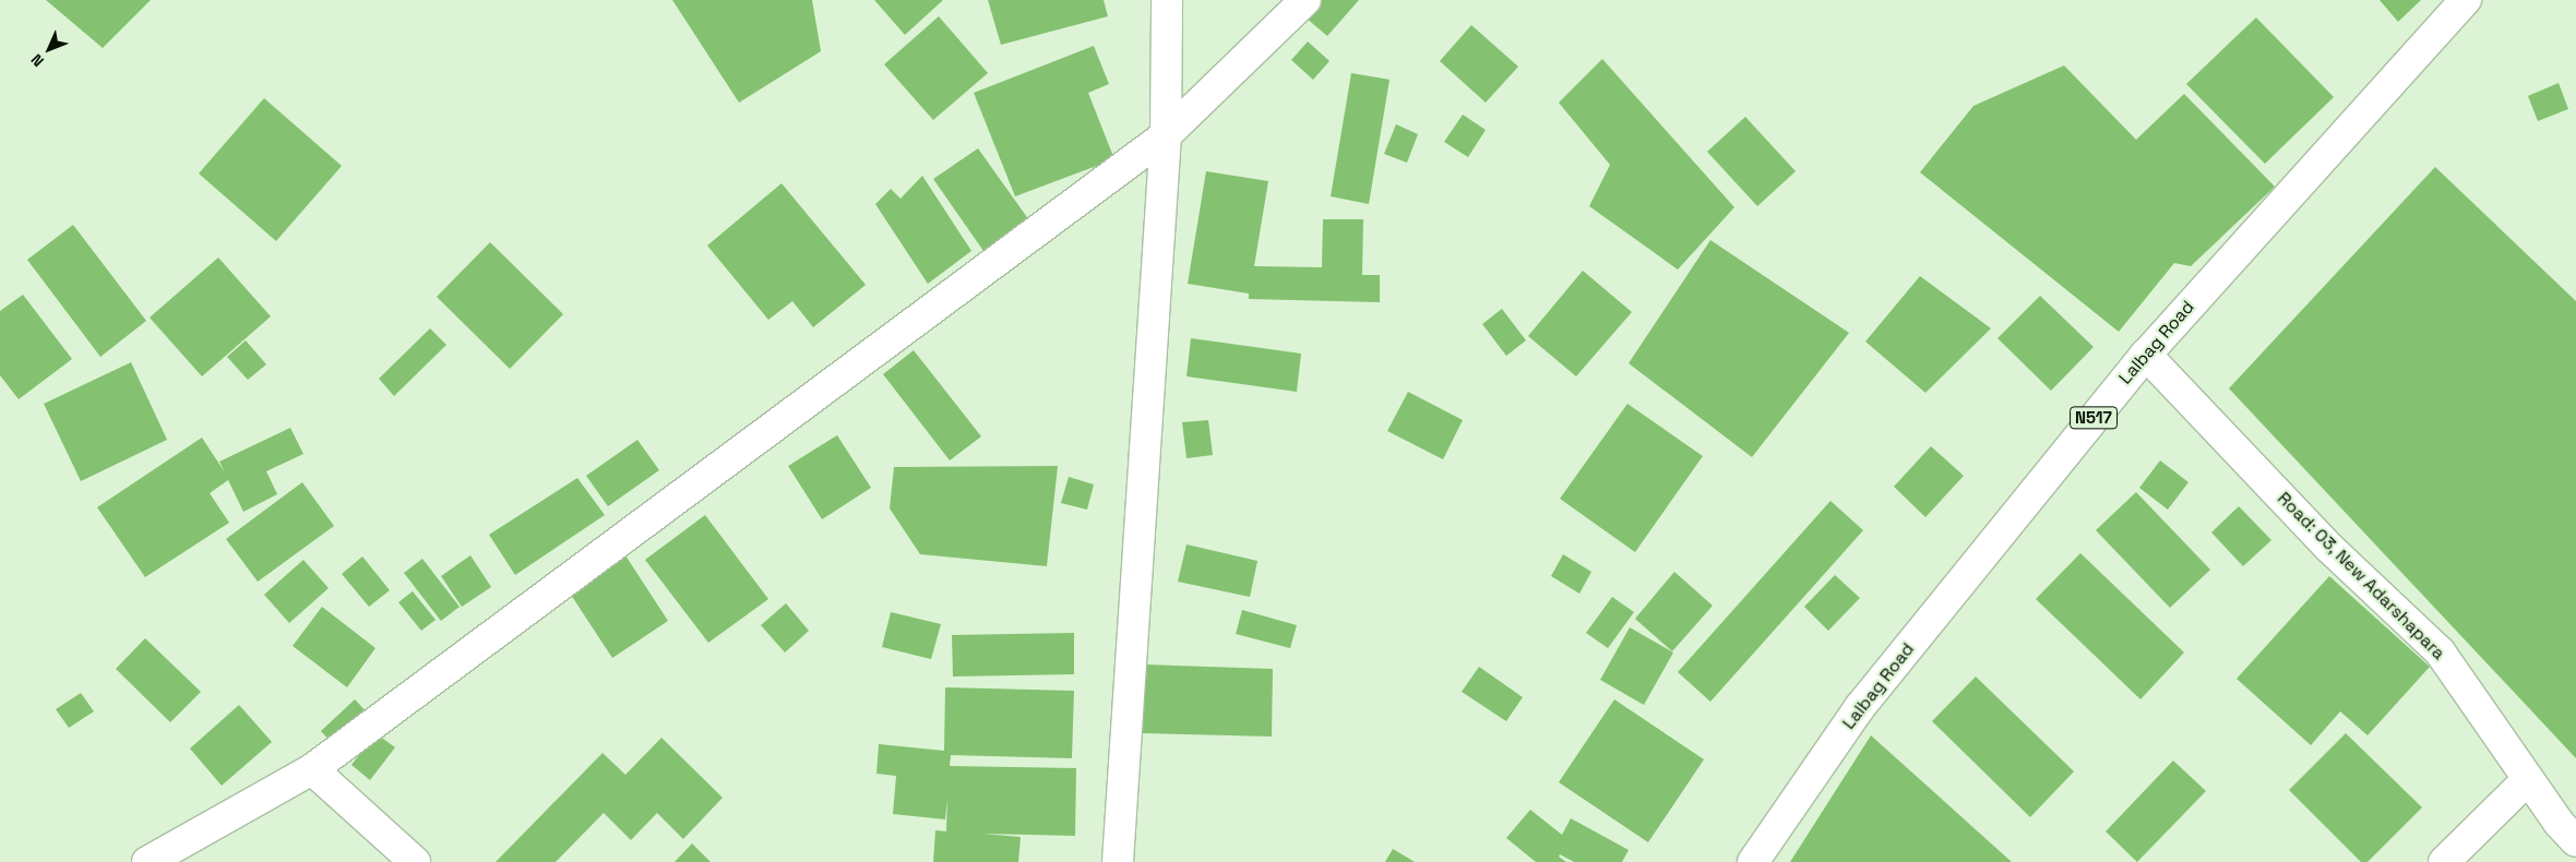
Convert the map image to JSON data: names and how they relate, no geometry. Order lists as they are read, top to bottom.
{
  "streets": {
    "main road": ["Lalbag Road", "N517", "Road: 03, New Adarshapara"]
  },
  "crossings": [
    ["Lalbag Road", "Road: 03, New Adarshapara"]
  ],
  "north": "bottom left"
}
